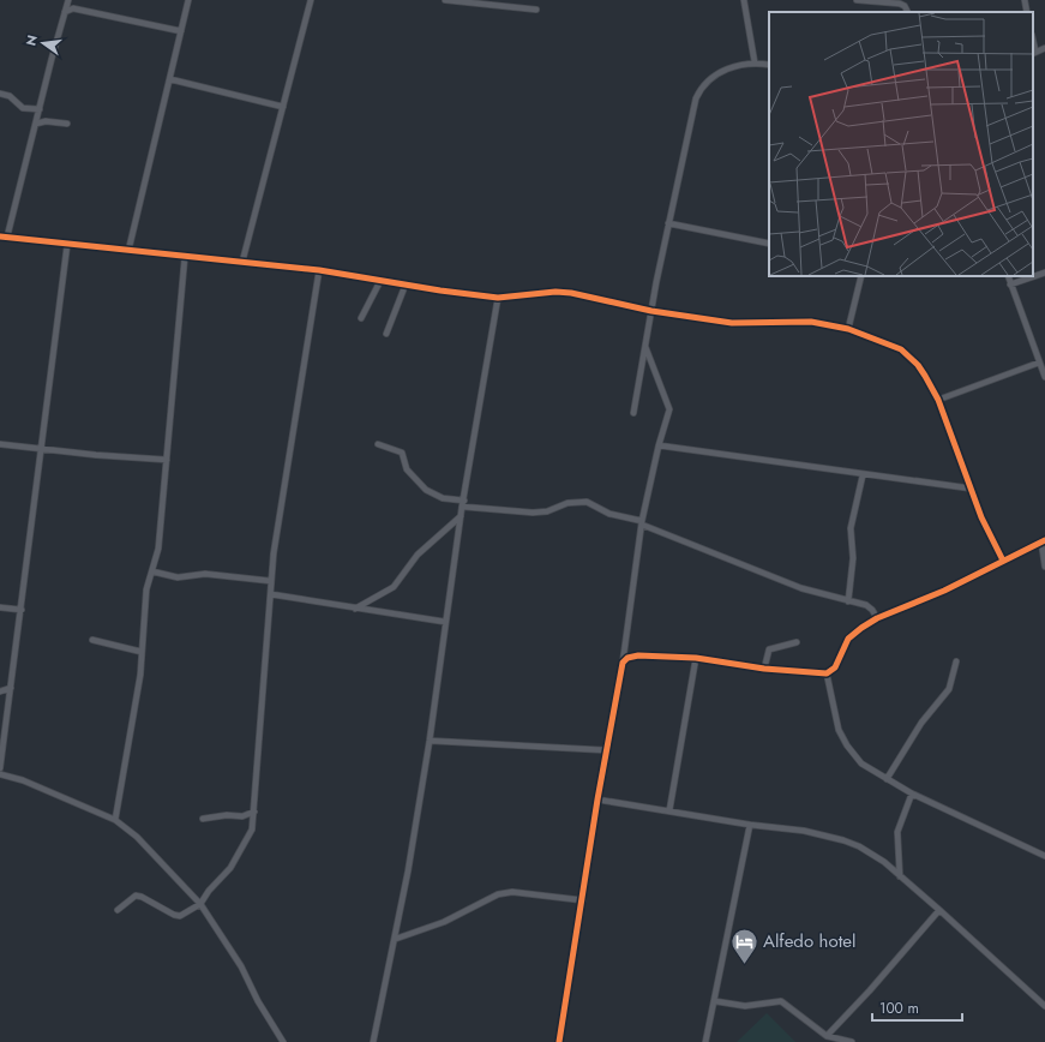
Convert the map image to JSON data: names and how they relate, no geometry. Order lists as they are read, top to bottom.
{
  "places": {
    "hotel": ["Alfedo hotel"]
  },
  "scale_bar": "100 m",
  "north": "left"
}
